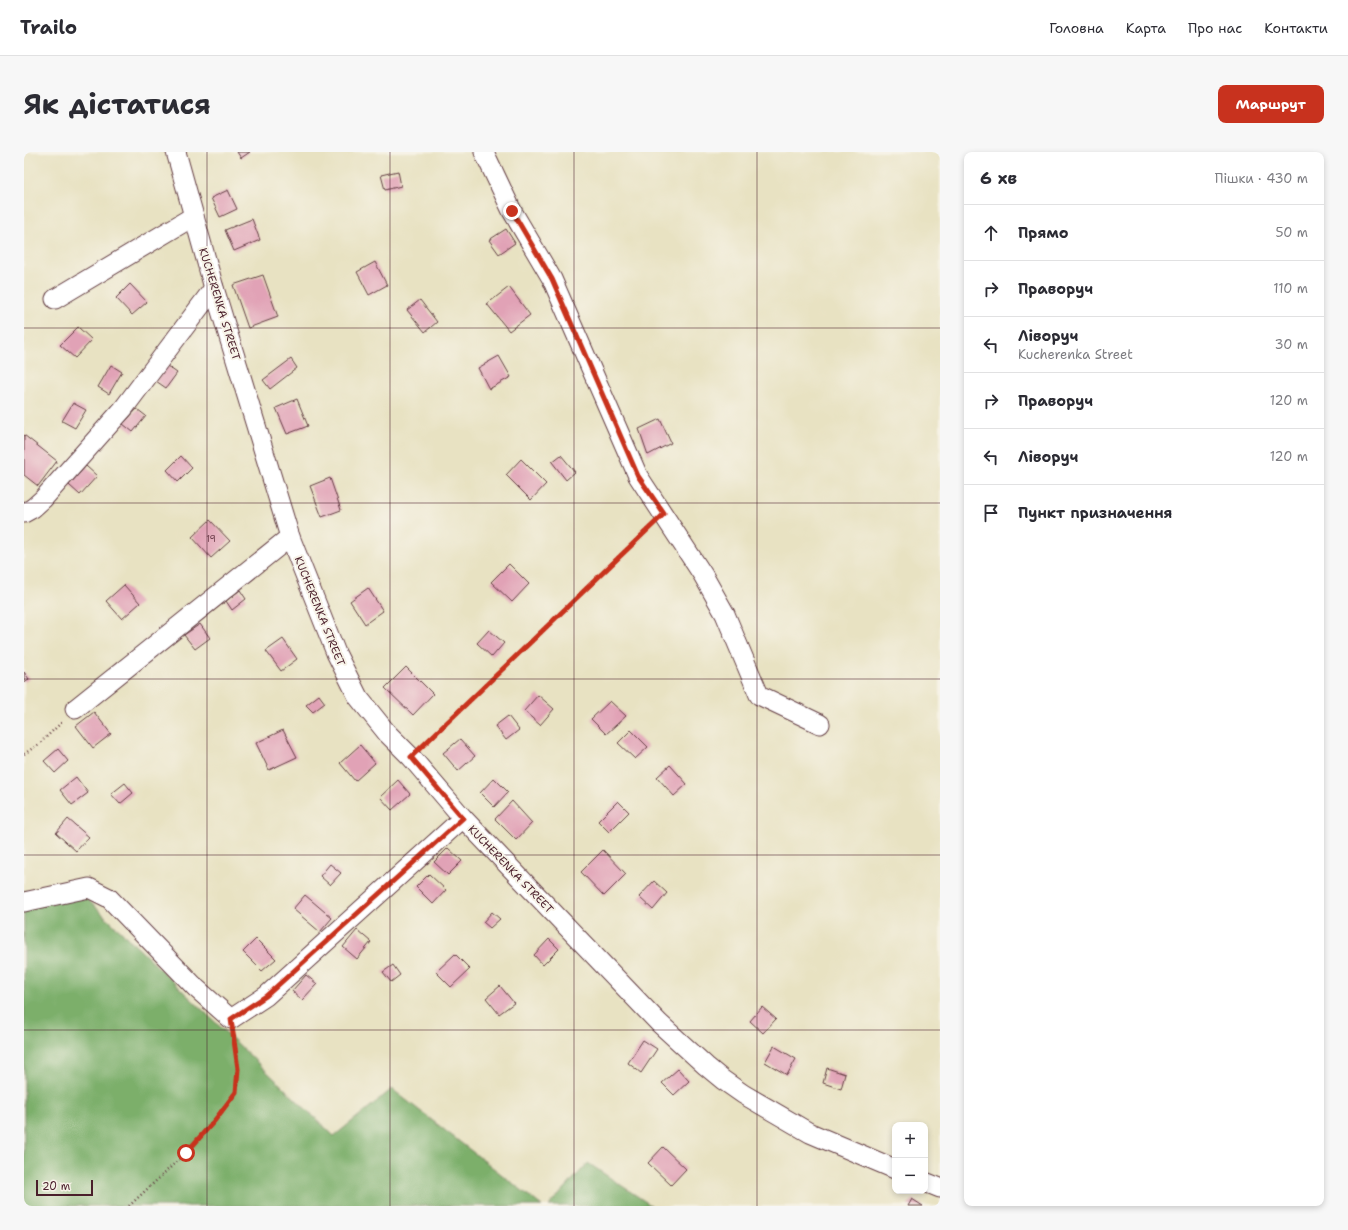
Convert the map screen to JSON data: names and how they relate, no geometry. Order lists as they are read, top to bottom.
{
  "streets": {
    "street": ["KUCHERENKA STREET"]
  },
  "house_numbers": ["19"],
  "scale_bar": "20 m",
  "page": {
    "header": "Trailo",
    "nav": [
      "Головна",
      "Карта",
      "Про нас",
      "Контакти"
    ],
    "title": "Як дістатися",
    "buttons": "Маршрут",
    "heading": ["6 хв", "Пішки · 430 m"],
    "list": [
      ["Прямо", "50 m"],
      ["Праворуч", "110 m"],
      ["Ліворуч", "Kucherenka Street", "30 m"],
      ["Праворуч", "120 m"],
      ["Ліворуч", "120 m"],
      "Пункт призначення"
    ],
    "map_buttons": ["+", "−"],
    "scale": "20 m"
  }
}
